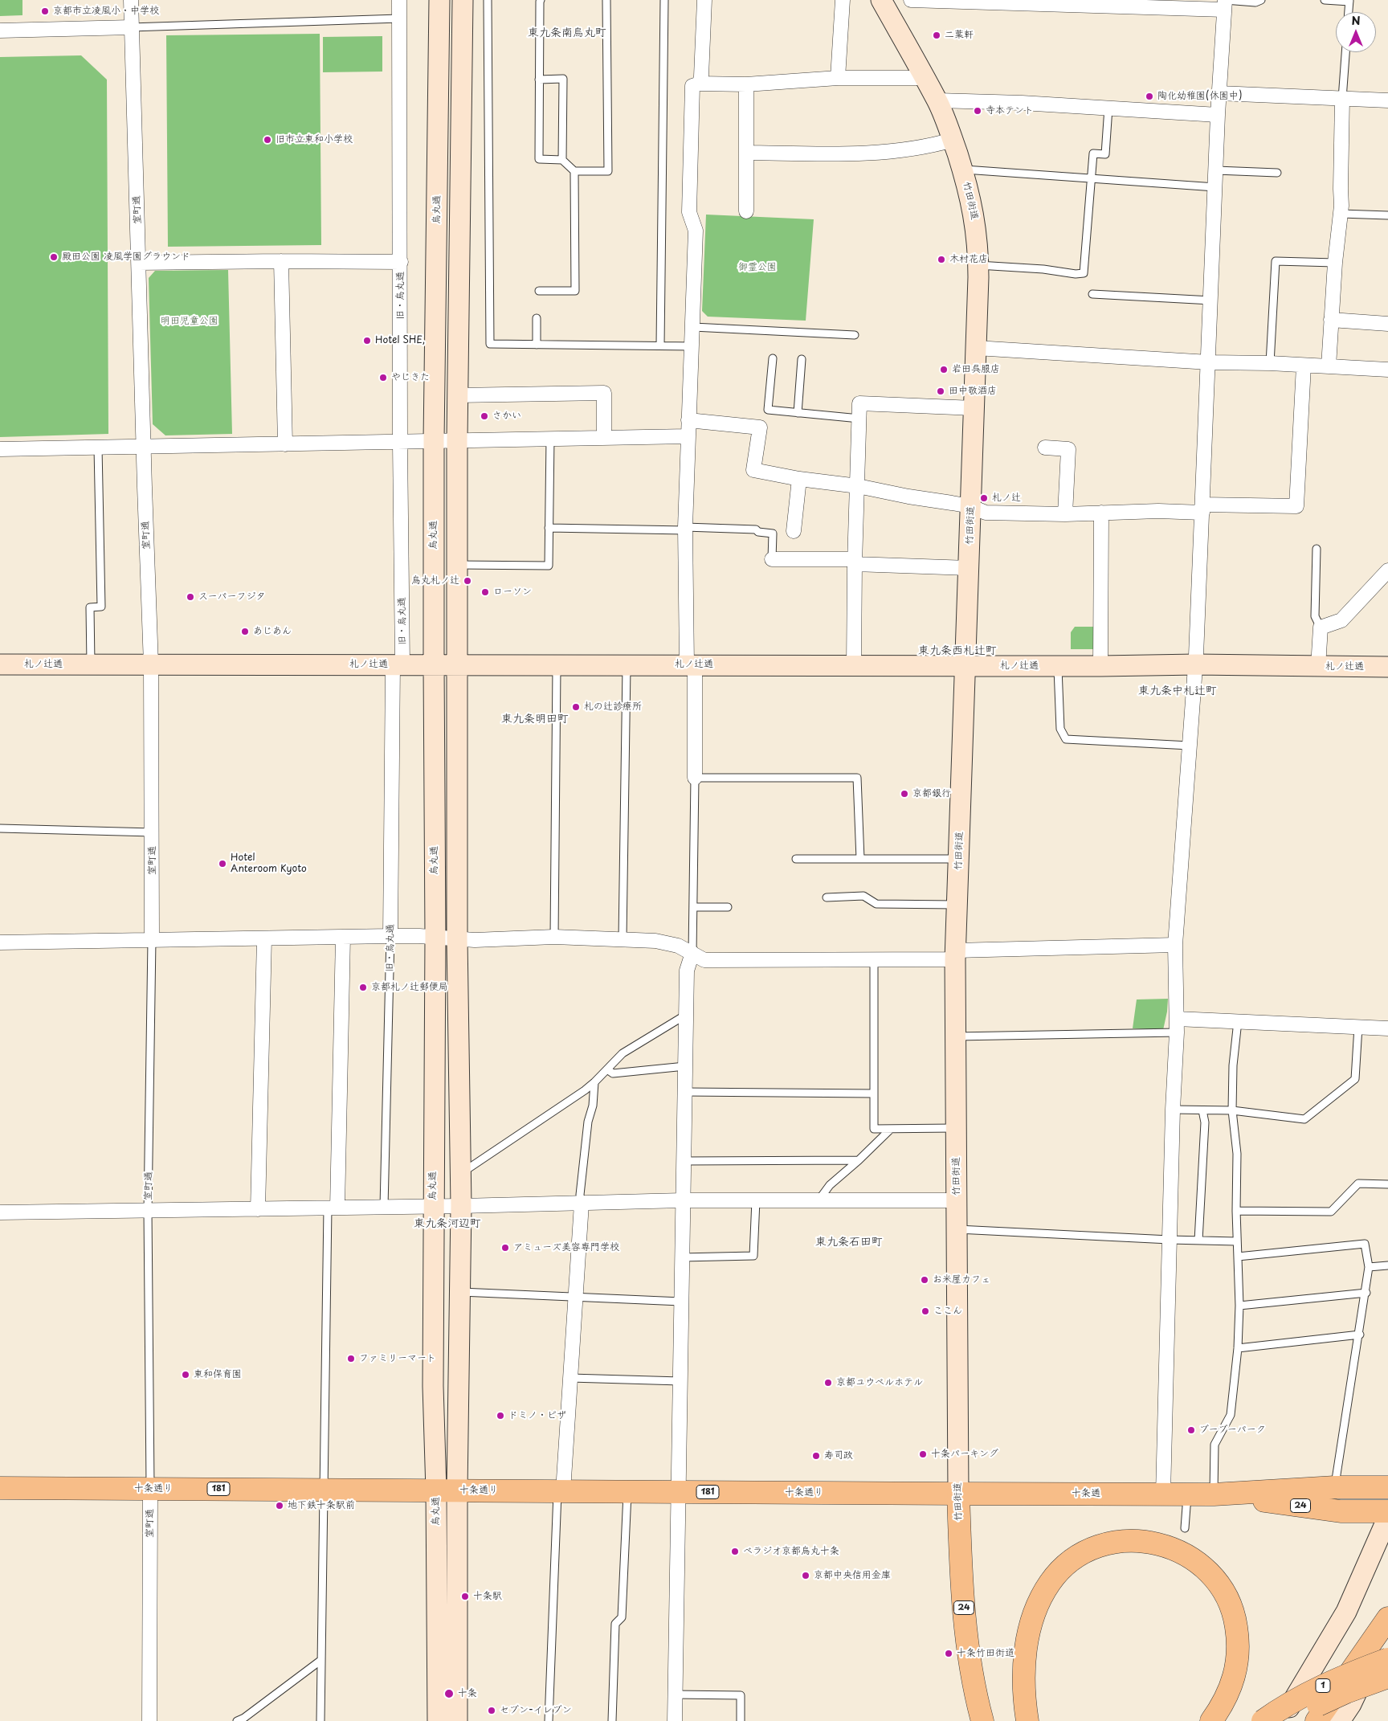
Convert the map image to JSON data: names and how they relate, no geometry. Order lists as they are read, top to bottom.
{
  "streets": {
    "main road": [
      "竹田街道",
      "十条通り",
      "181",
      "十条通",
      "24",
      "1"
    ],
    "street": [
      "室町通",
      "烏丸通",
      "旧・烏丸通",
      "札ノ辻通"
    ]
  },
  "crossings": [
    ["竹田街道", "札ノ辻通"],
    ["竹田街道", "十条通り"],
    ["竹田街道", "十条通"],
    ["室町通", "札ノ辻通"],
    ["室町通", "十条通り"],
    ["烏丸通", "札ノ辻通"],
    ["烏丸通", "十条通り"],
    ["旧・烏丸通", "札ノ辻通"],
    ["十条通り", "十条通"]
  ],
  "districts": [
    "東九条南烏丸町",
    "東九条西札辻町",
    "東九条中札辻町",
    "東九条明田町",
    "東九条河辺町",
    "東九条石田町"
  ],
  "parks": ["御霊公園", "明田児童公園"],
  "places": [
    "京都市立凌風小・中学校",
    "二葉軒",
    "陶化幼稚園(休園中)",
    "寺本テント",
    "旧市立東和小学校",
    "殿田公園 凌風学園グラウンド",
    "木村花店",
    "Hotel SHE,",
    "岩田呉服店",
    "やじきた",
    "田中敬酒店",
    "さかい",
    "札ノ辻",
    "烏丸札ノ辻",
    "ローソン",
    "スーパーフジタ",
    "あじあん",
    "札の辻診療所",
    "京都銀行",
    "Hotel Anteroom Kyoto",
    "京都札ノ辻郵便局",
    "アミューズ美容専門学校",
    "お米屋カフェ",
    "ここん",
    "ファミリーマート",
    "東和保育園",
    "京都ユウベルホテル",
    "ドミノ・ピザ",
    "ブーブーパーク",
    "十条パーキング",
    "寿司政",
    "地下鉄十条駅前",
    "ベラジオ京都烏丸十条",
    "京都中央信用金庫",
    "十条駅",
    "十条竹田街道",
    "十条",
    "セブン-イレブン"
  ],
  "north": "top"
}
